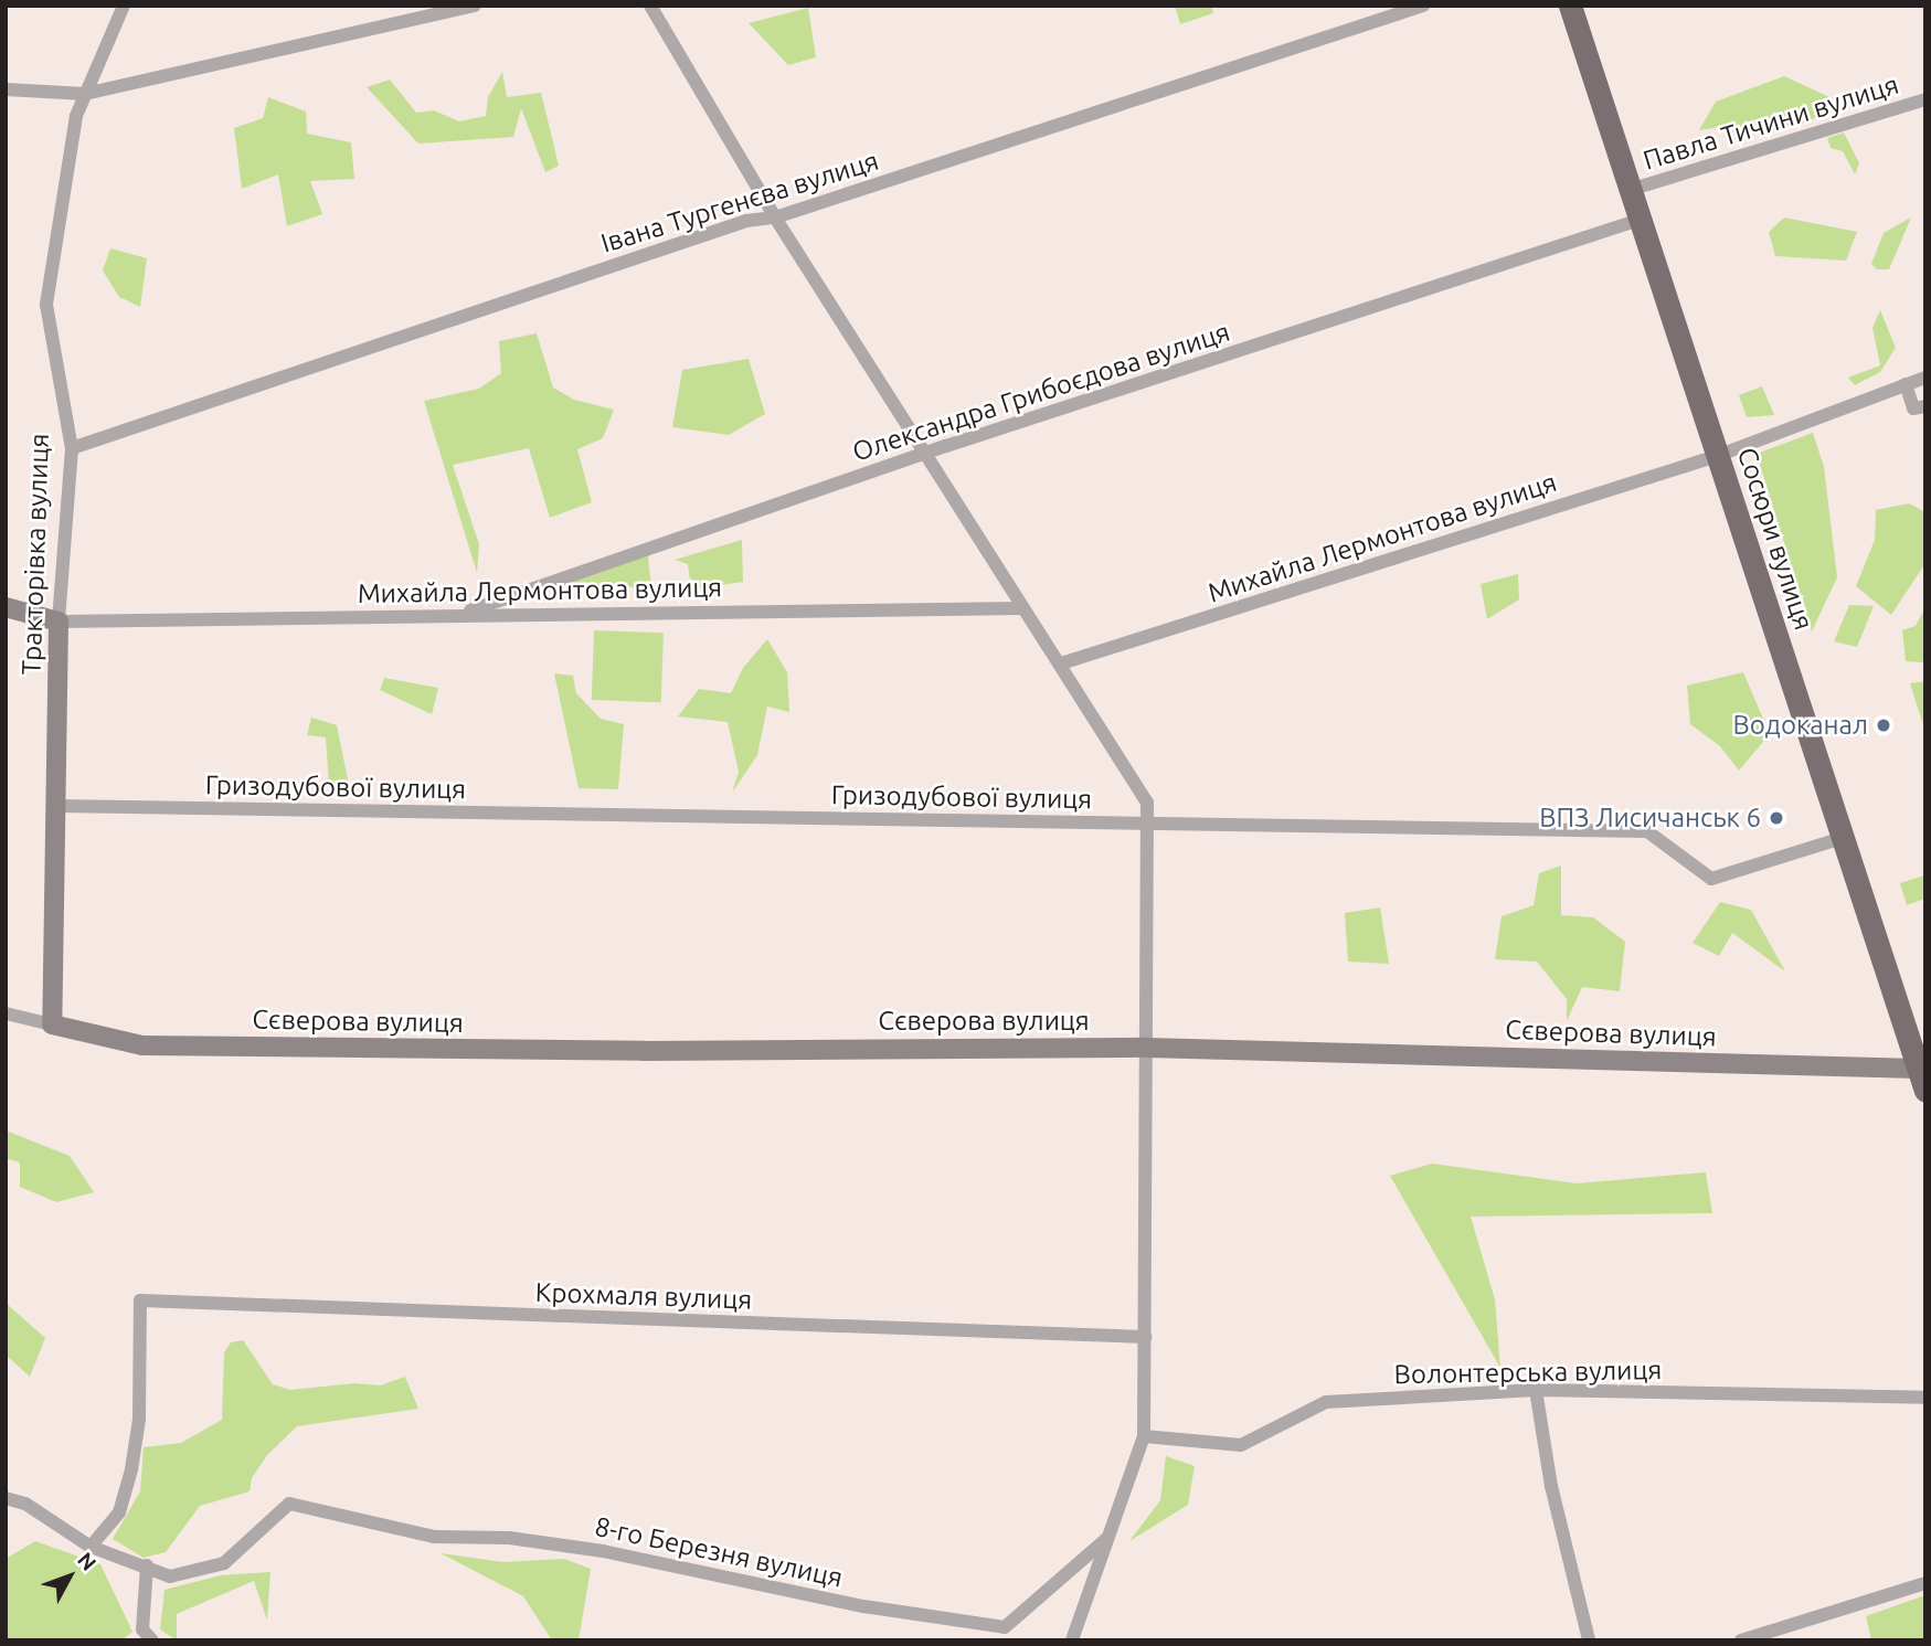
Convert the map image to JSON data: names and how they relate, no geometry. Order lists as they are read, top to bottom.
{
  "streets": {
    "main road": ["Сосюри вулиця", "Тракторівка вулиця", "Сєверова вулиця"],
    "street": [
      "Павла Тичини вулиця",
      "Івана Тургенєва вулиця",
      "Олександра Грибоєдова вулиця",
      "Михайла Лермонтова вулиця",
      "Гризодубової вулиця",
      "Крохмаля вулиця",
      "Волонтерська вулиця",
      "8-го Березня вулиця"
    ]
  },
  "crossings": [
    ["Павла Тичини вулиця", "Сосюри вулиця"],
    ["Івана Тургенєва вулиця", "Тракторівка вулиця"],
    ["Олександра Грибоєдова вулиця", "Михайла Лермонтова вулиця"],
    ["Олександра Грибоєдова вулиця", "Сосюри вулиця"],
    ["Михайла Лермонтова вулиця", "Сосюри вулиця"],
    ["Михайла Лермонтова вулиця", "Тракторівка вулиця"],
    ["Сосюри вулиця", "Гризодубової вулиця"],
    ["Сосюри вулиця", "Сєверова вулиця"],
    ["Тракторівка вулиця", "Гризодубової вулиця"],
    ["Тракторівка вулиця", "Сєверова вулиця"]
  ],
  "places": ["Водоканал", "ВПЗ Лисичанськ 6"],
  "north": "top right"
}
